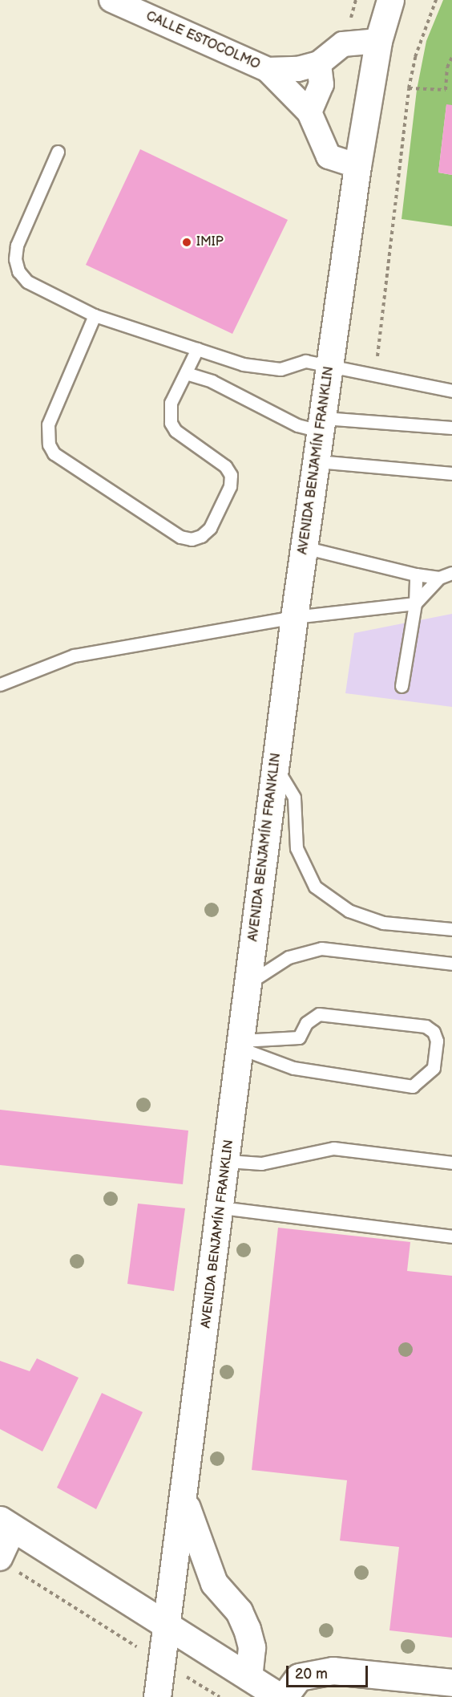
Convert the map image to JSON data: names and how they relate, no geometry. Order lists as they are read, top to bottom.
{
  "streets": {
    "main road": ["AVENIDA BENJAMÍN FRANKLIN"],
    "street": ["CALLE ESTOCOLMO"]
  },
  "crossings": [
    ["CALLE ESTOCOLMO", "AVENIDA BENJAMÍN FRANKLIN"]
  ],
  "places": ["IMIP"],
  "scale_bar": "20 m"
}
